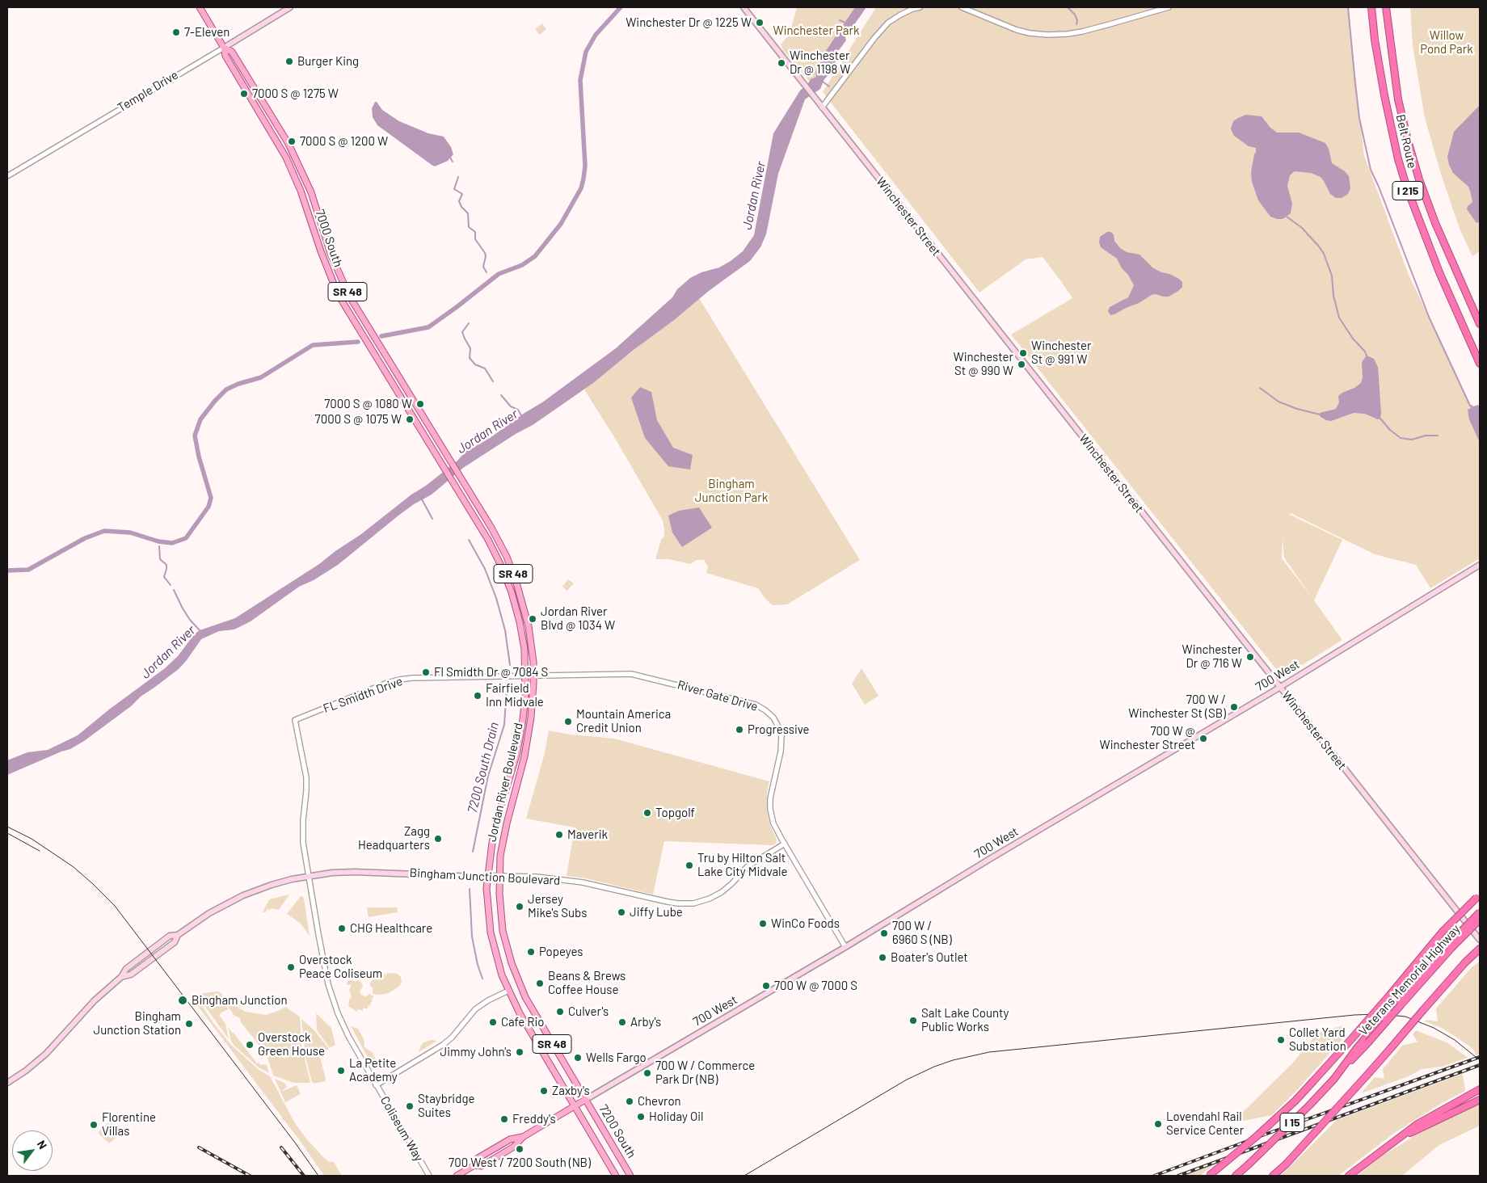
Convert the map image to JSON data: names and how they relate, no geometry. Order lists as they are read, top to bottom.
{
  "streets": {
    "highway": [
      "Belt Route",
      "I 215",
      "Veterans Memorial Highway",
      "I 15"
    ],
    "main road": [
      "Temple Drive",
      "Winchester Street",
      "7000 South",
      "SR 48",
      "700 West",
      "Jordan River Boulevard",
      "Bingham Junction Boulevard",
      "7200 South"
    ],
    "street": ["FL Smidth Drive", "River Gate Drive", "Coliseum Way"]
  },
  "crossings": [
    ["Temple Drive", "7000 South"],
    ["Winchester Street", "700 West"],
    ["7000 South", "Jordan River Boulevard"],
    ["700 West", "River Gate Drive"],
    ["700 West", "7200 South"],
    ["FL Smidth Drive", "River Gate Drive"],
    ["FL Smidth Drive", "Jordan River Boulevard"],
    ["FL Smidth Drive", "Coliseum Way"],
    ["River Gate Drive", "Jordan River Boulevard"],
    ["River Gate Drive", "Bingham Junction Boulevard"],
    ["Jordan River Boulevard", "Bingham Junction Boulevard"],
    ["Jordan River Boulevard", "7200 South"],
    ["Bingham Junction Boulevard", "Coliseum Way"],
    ["Bingham Junction Boulevard", "7200 South"]
  ],
  "water": ["Jordan River", "7200 South Drain"],
  "parks": ["Winchester Park", "Willow Pond Park", "Bingham Junction Park"],
  "places": [
    "Winchester Dr @ 1225 W",
    "7-Eleven",
    "Burger King",
    "Winchester Dr @ 1198 W",
    "7000 S @ 1275 W",
    "7000 S @ 1200 W",
    "Winchester St @ 991 W",
    "Winchester St @ 990 W",
    "7000 S @ 1080 W",
    "7000 S @ 1075 W",
    "Jordan River Blvd @ 1034 W",
    "Winchester Dr @ 716 W",
    "Fl Smidth Dr @ 7084 S",
    "Fairfield Inn Midvale",
    "700 W / Winchester St (SB)",
    "Mountain America Credit Union",
    "Progressive",
    "700 W @ Winchester Street",
    "Topgolf",
    "Maverik",
    "Zagg Headquarters",
    "Tru by Hilton Salt Lake City Midvale",
    "Jersey Mike's Subs",
    "Jiffy Lube",
    "WinCo Foods",
    "CHG Healthcare",
    "700 W / 6960 S (NB)",
    "Popeyes",
    "Boater's Outlet",
    "Overstock Peace Coliseum",
    "Beans & Brews Coffee House",
    "700 W @ 7000 S",
    "Bingham Junction",
    "Culver's",
    "Salt Lake County Public Works",
    "Cafe Rio",
    "Arby's",
    "Bingham Junction Station",
    "Collet Yard Substation",
    "Overstock Green House",
    "Jimmy John's",
    "Wells Fargo",
    "La Petite Academy",
    "700 W / Commerce Park Dr (NB)",
    "Zaxby's",
    "Chevron",
    "Staybridge Suites",
    "Holiday Oil",
    "Freddy's",
    "Lovendahl Rail Service Center",
    "Florentine Villas",
    "700 West / 7200 South (NB)"
  ],
  "north": "top right"
}
